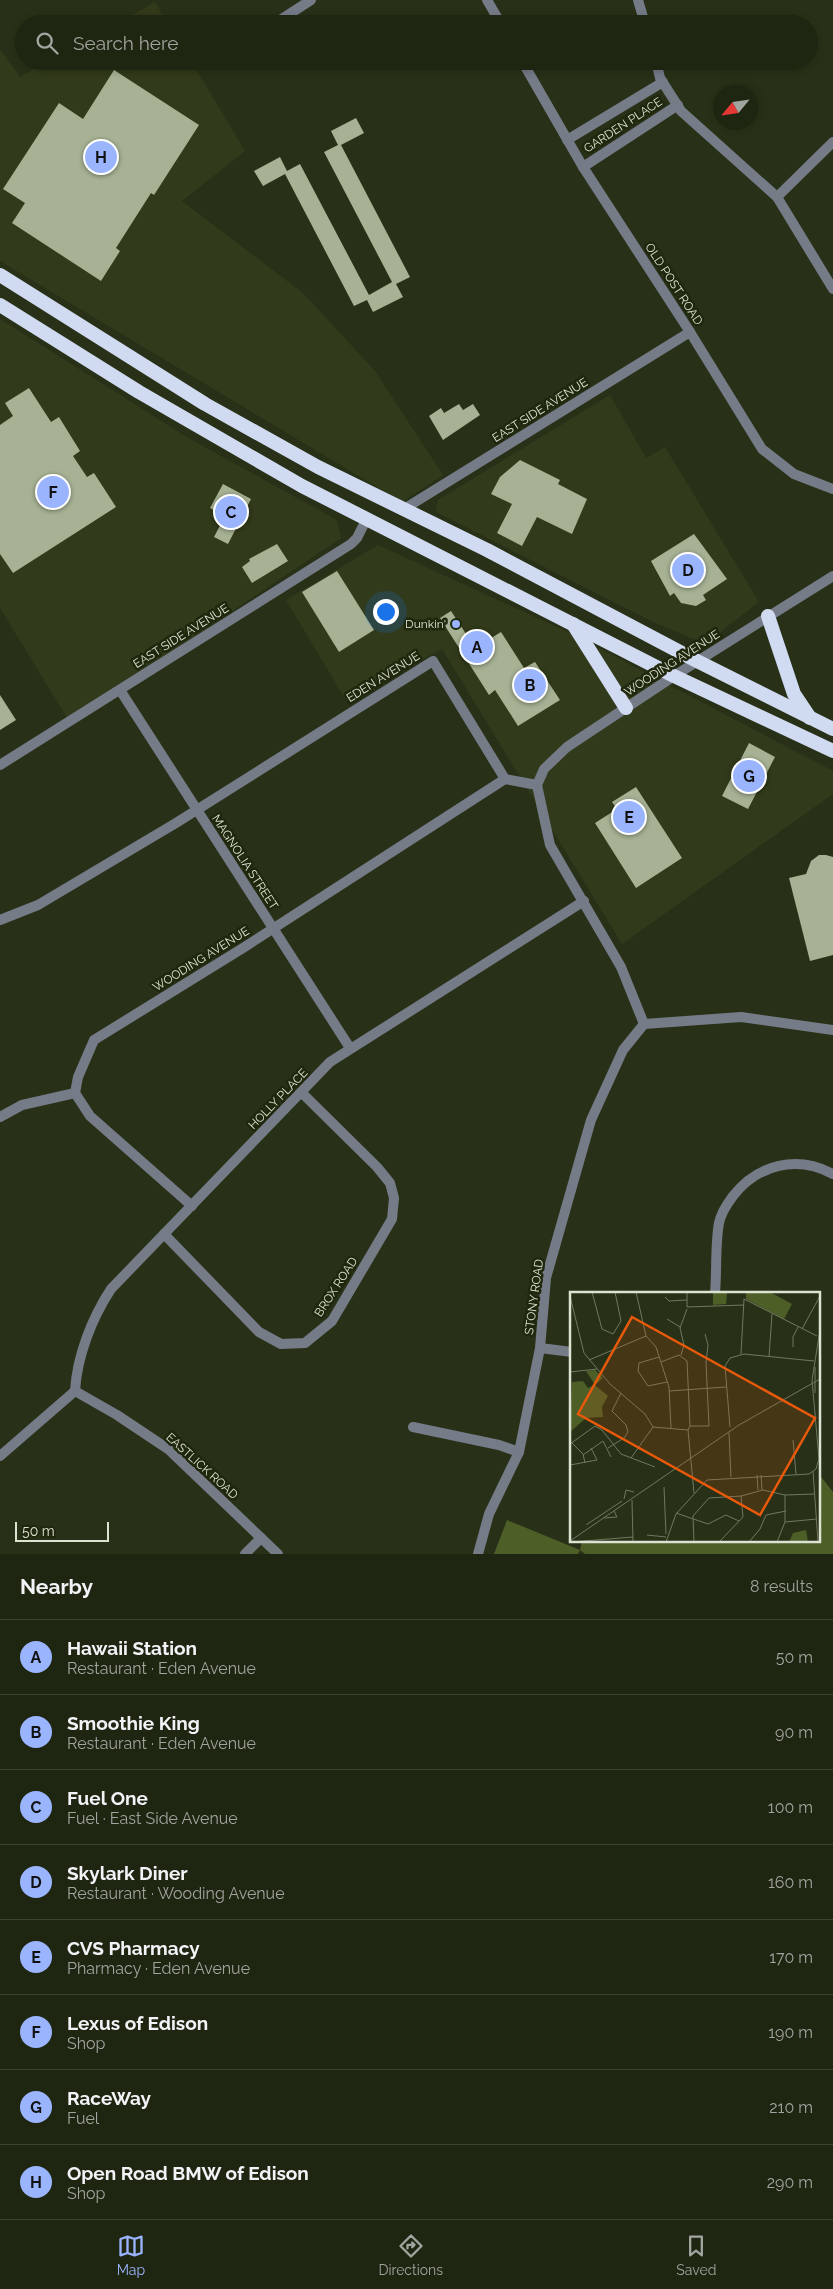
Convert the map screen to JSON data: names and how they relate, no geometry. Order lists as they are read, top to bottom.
{
  "streets": {
    "street": [
      "GARDEN PLACE",
      "OLD POST ROAD",
      "EAST SIDE AVENUE",
      "WOODING AVENUE",
      "EDEN AVENUE",
      "MAGNOLIA STREET",
      "HOLLY PLACE",
      "BROX ROAD",
      "STONY ROAD",
      "EASTLICK ROAD"
    ]
  },
  "crossings": [
    ["GARDEN PLACE", "OLD POST ROAD"],
    ["OLD POST ROAD", "EAST SIDE AVENUE"],
    ["EAST SIDE AVENUE", "MAGNOLIA STREET"],
    ["WOODING AVENUE", "EDEN AVENUE"],
    ["WOODING AVENUE", "MAGNOLIA STREET"],
    ["EDEN AVENUE", "MAGNOLIA STREET"],
    ["MAGNOLIA STREET", "HOLLY PLACE"],
    ["HOLLY PLACE", "BROX ROAD"],
    ["HOLLY PLACE", "EASTLICK ROAD"]
  ],
  "places": ["Dunkin'"],
  "scale_bar": "50 m",
  "north": "bottom left",
  "page": {
    "search": "Search here",
    "pins": [
      "H",
      "F",
      "C",
      "D",
      "A",
      "B",
      "G",
      "E"
    ],
    "scale": "50 m",
    "heading": ["Nearby", "8 results"],
    "list": [
      {
        "mark": "A",
        "name": "Hawaii Station",
        "note": "Restaurant · Eden Avenue",
        "value": "50 m"
      },
      {
        "mark": "B",
        "name": "Smoothie King",
        "note": "Restaurant · Eden Avenue",
        "value": "90 m"
      },
      {
        "mark": "C",
        "name": "Fuel One",
        "note": "Fuel · East Side Avenue",
        "value": "100 m"
      },
      {
        "mark": "D",
        "name": "Skylark Diner",
        "note": "Restaurant · Wooding Avenue",
        "value": "160 m"
      },
      {
        "mark": "E",
        "name": "CVS Pharmacy",
        "note": "Pharmacy · Eden Avenue",
        "value": "170 m"
      },
      {
        "mark": "F",
        "name": "Lexus of Edison",
        "note": "Shop",
        "value": "190 m"
      },
      {
        "mark": "G",
        "name": "RaceWay",
        "note": "Fuel",
        "value": "210 m"
      },
      {
        "mark": "H",
        "name": "Open Road BMW of Edison",
        "note": "Shop",
        "value": "290 m"
      }
    ],
    "nav": ["Map", "Directions", "Saved"]
  }
}
